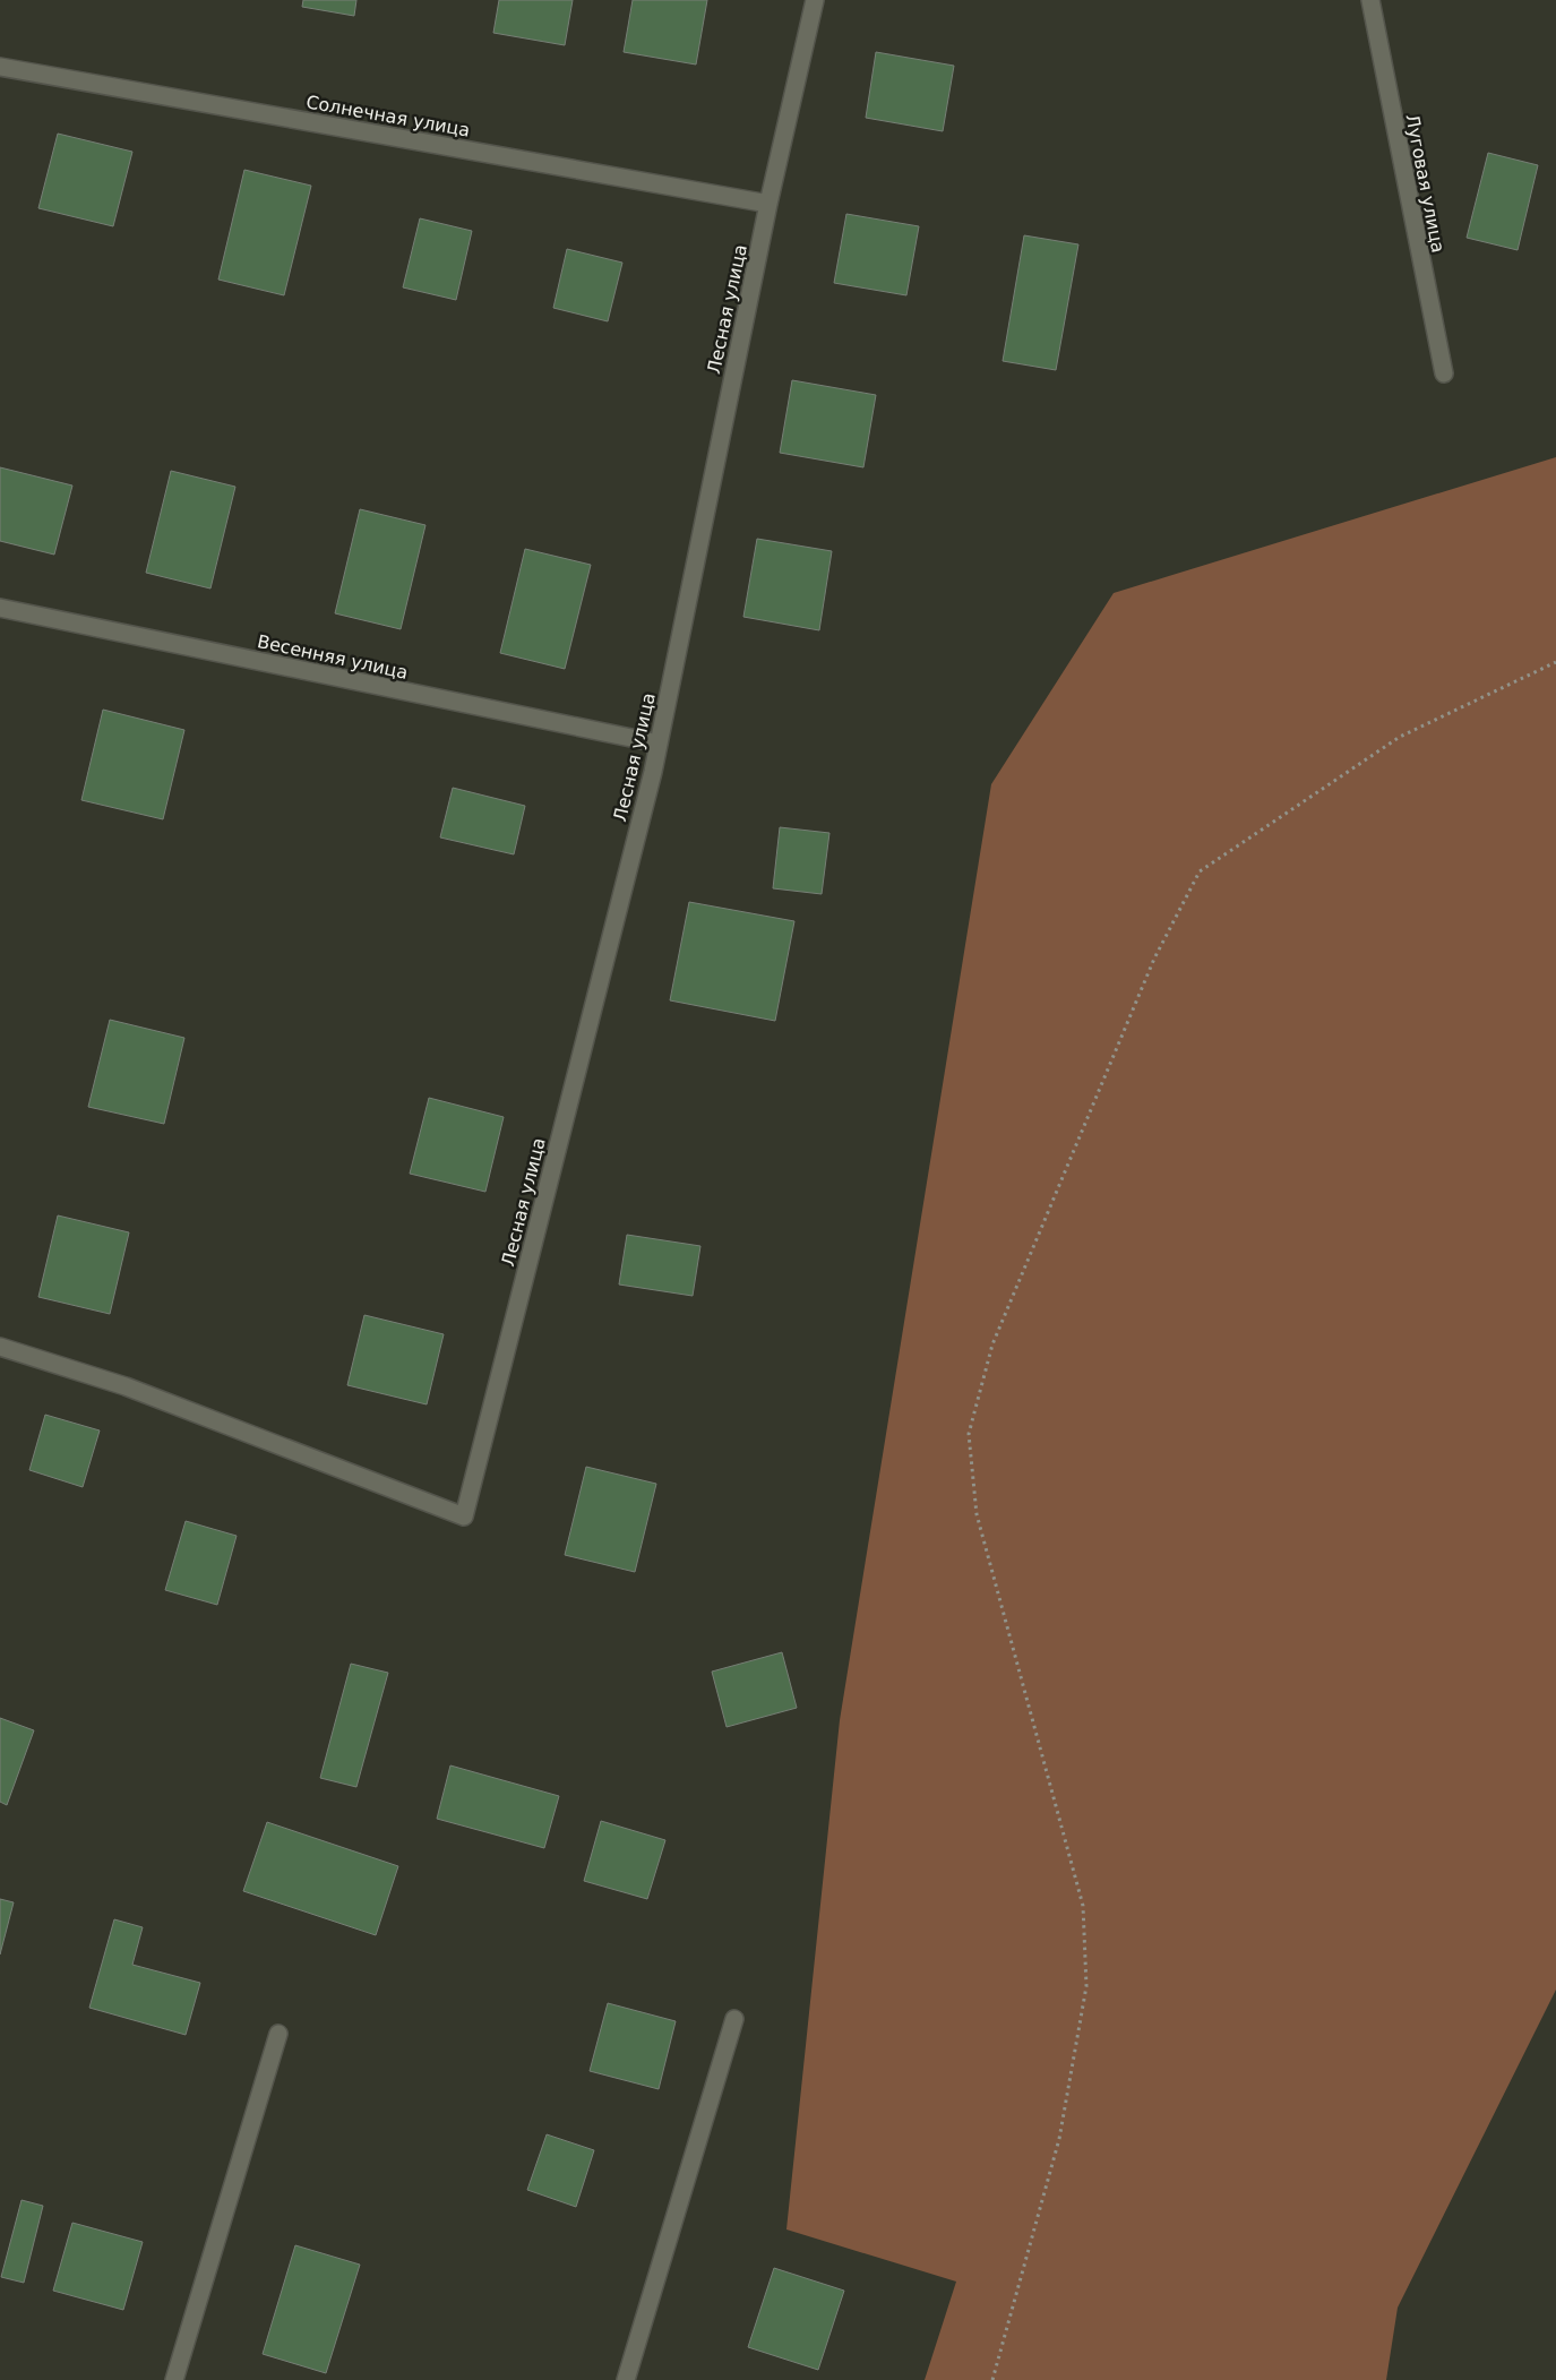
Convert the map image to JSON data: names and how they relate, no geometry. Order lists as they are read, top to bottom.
{
  "streets": {
    "street": [
      "Солнечная улица",
      "Луговая улица",
      "Лесная улица",
      "Весенняя улица"
    ]
  },
  "crossings": [
    ["Солнечная улица", "Лесная улица"],
    ["Лесная улица", "Весенняя улица"]
  ]
}
